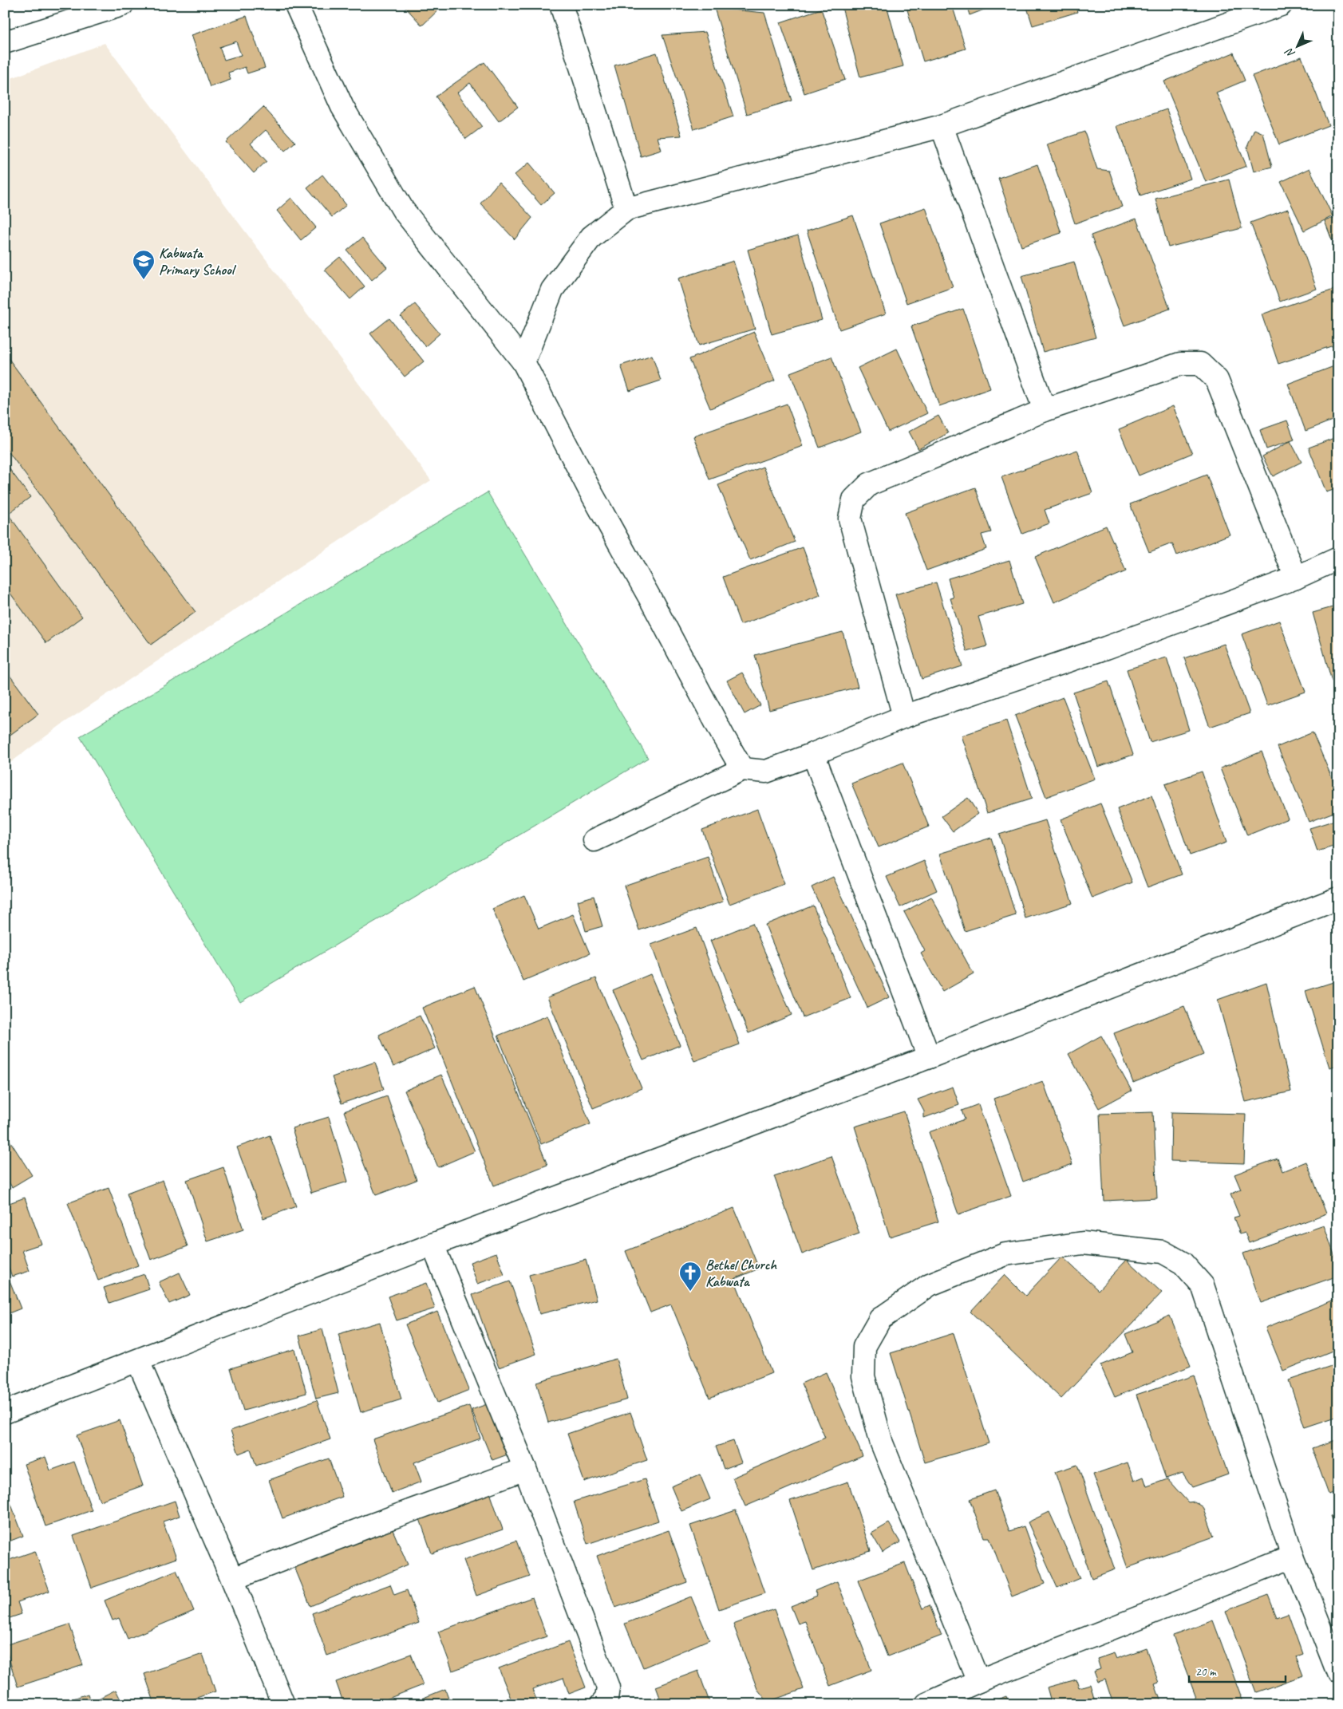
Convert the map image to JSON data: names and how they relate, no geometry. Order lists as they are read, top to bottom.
{
  "places": {
    "school or university": ["Kabwata Primary School"],
    "church": ["Bethel Church Kabwata"]
  },
  "scale_bar": "20 m",
  "north": "bottom left"
}
